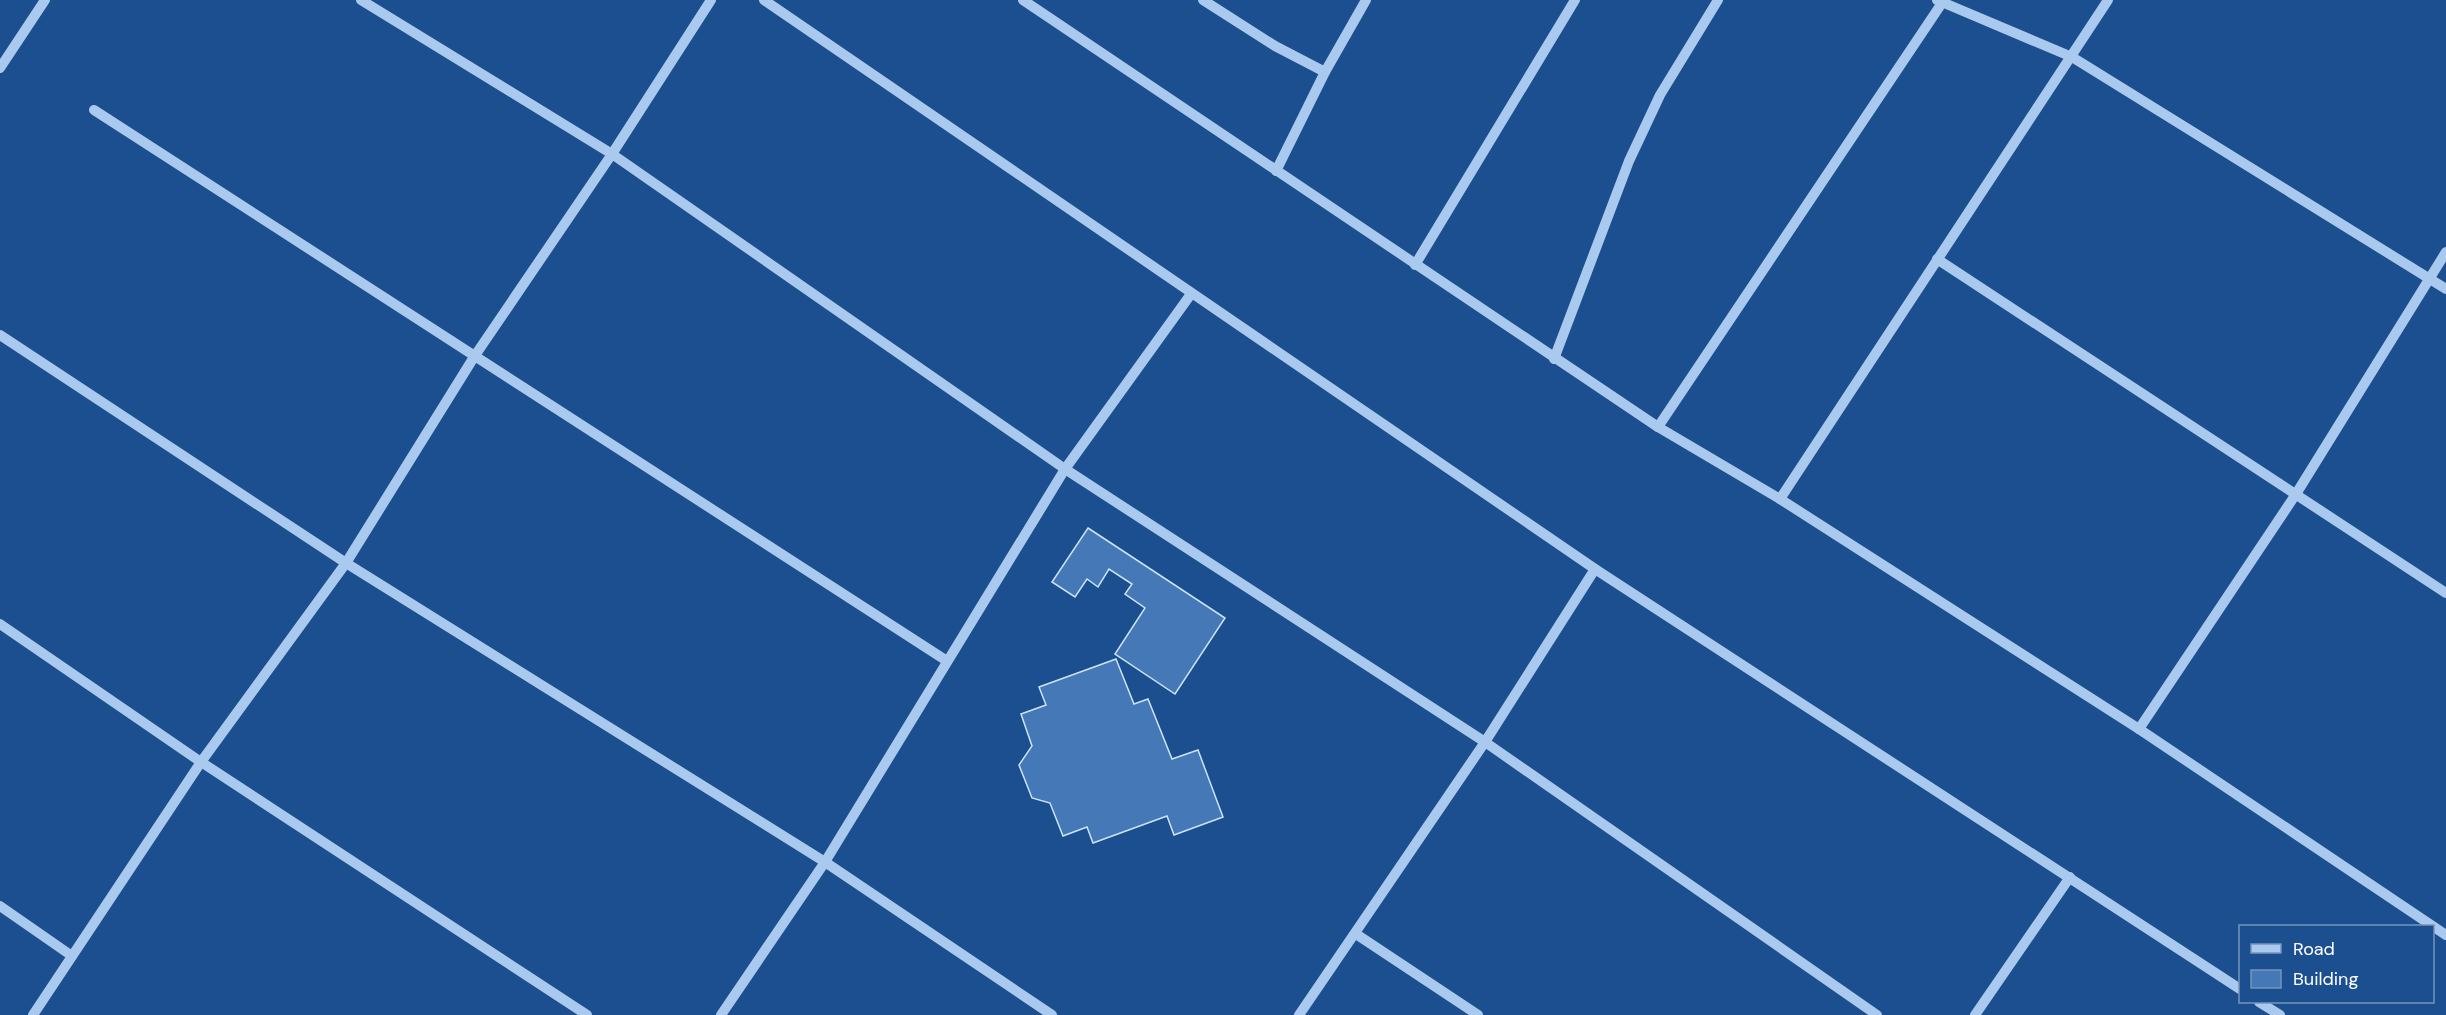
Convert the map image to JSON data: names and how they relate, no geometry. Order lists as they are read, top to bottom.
{
  "legend": ["Road", "Building"]
}
